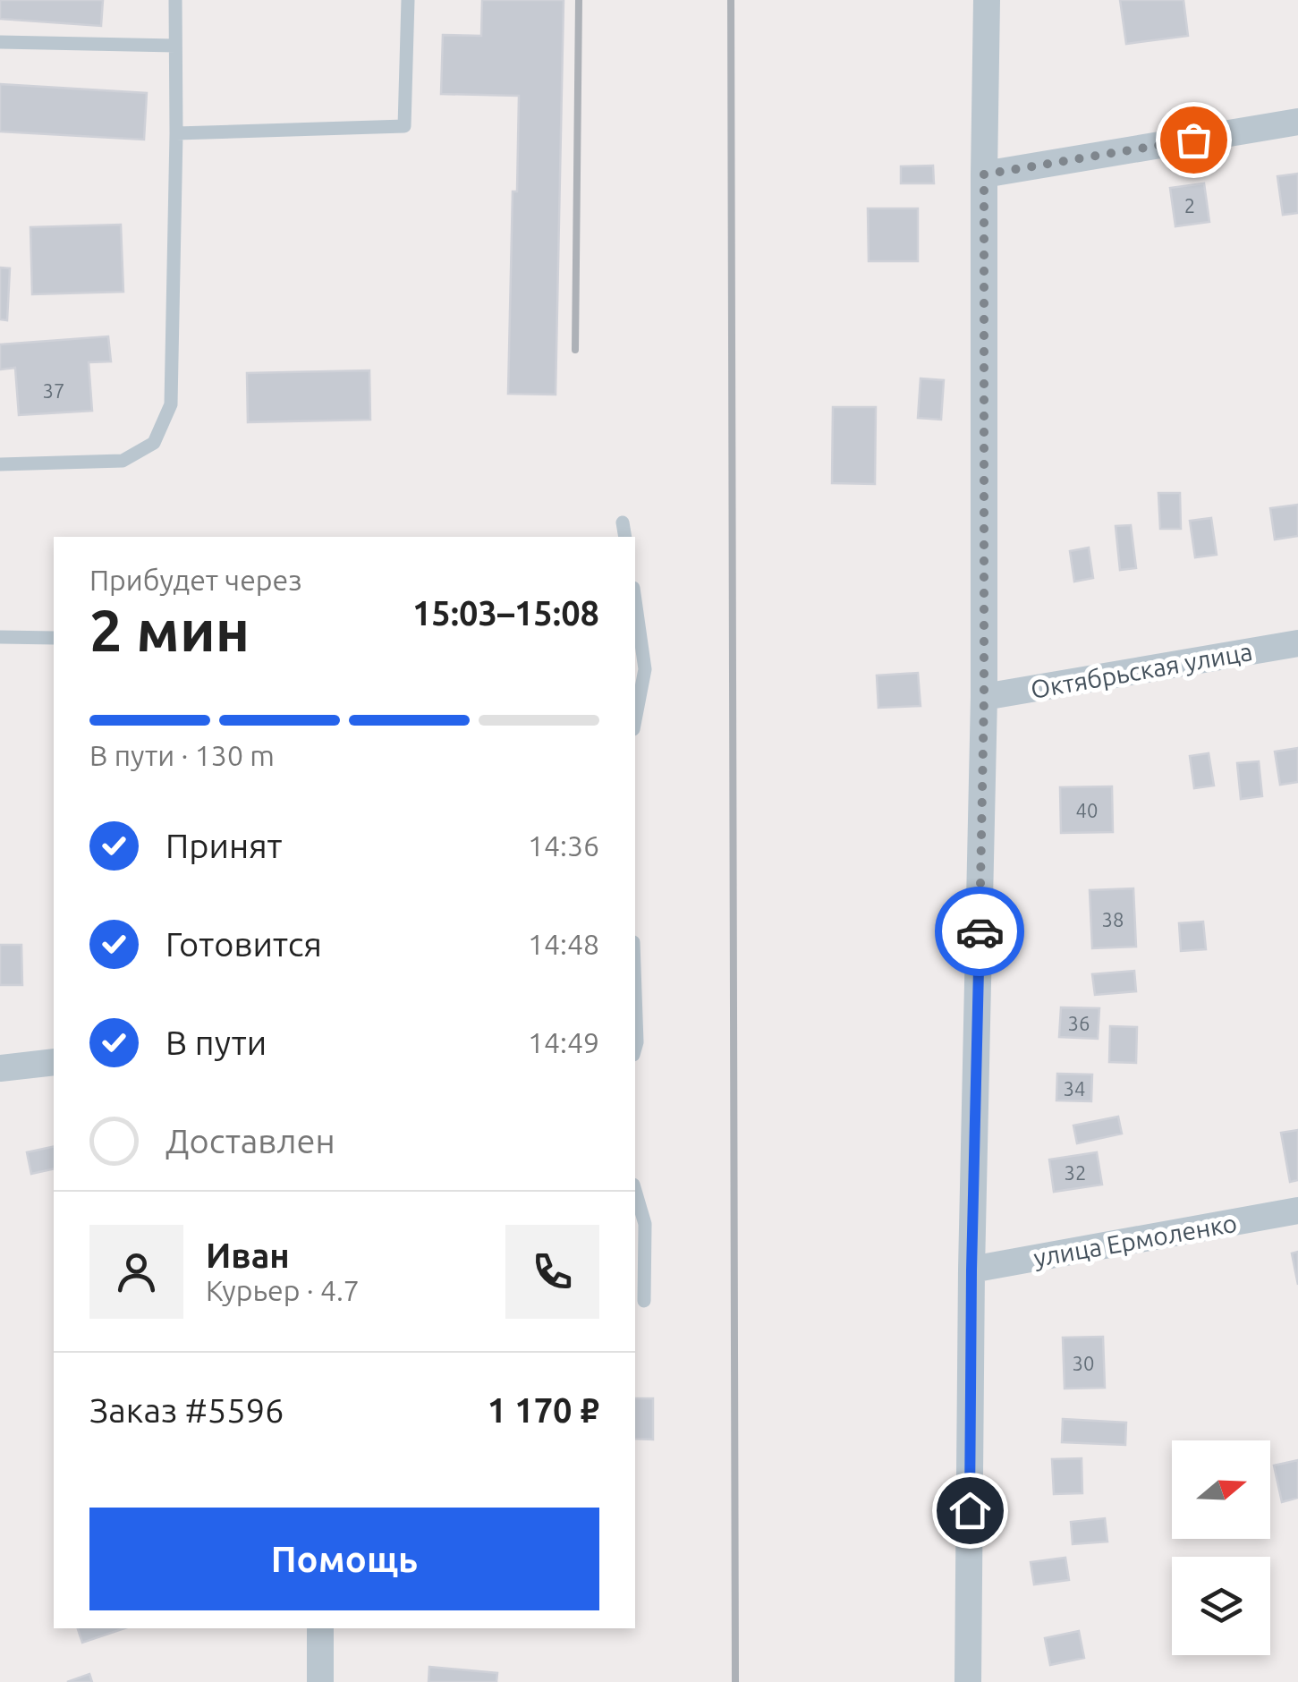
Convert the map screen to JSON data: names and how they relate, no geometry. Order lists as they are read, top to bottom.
{
  "streets": {
    "street": ["Октябрьская улица", "улица Ермоленко"]
  },
  "house_numbers": [
    "2",
    "37",
    "40",
    "38",
    "36",
    "34",
    "32",
    "30"
  ],
  "north": "right",
  "page": {
    "heading": ["2 мин", "Прибудет через", "15:03–15:08"],
    "panel": [
      "Иван",
      "Курьер · 4.7",
      "Заказ #5596",
      "1 170 ₽"
    ],
    "bar": "В пути · 130 m",
    "list": [
      ["Принят", "14:36"],
      ["Готовится", "14:48"],
      ["В пути", "14:49"],
      "Доставлен"
    ],
    "buttons": "Помощь"
  }
}
